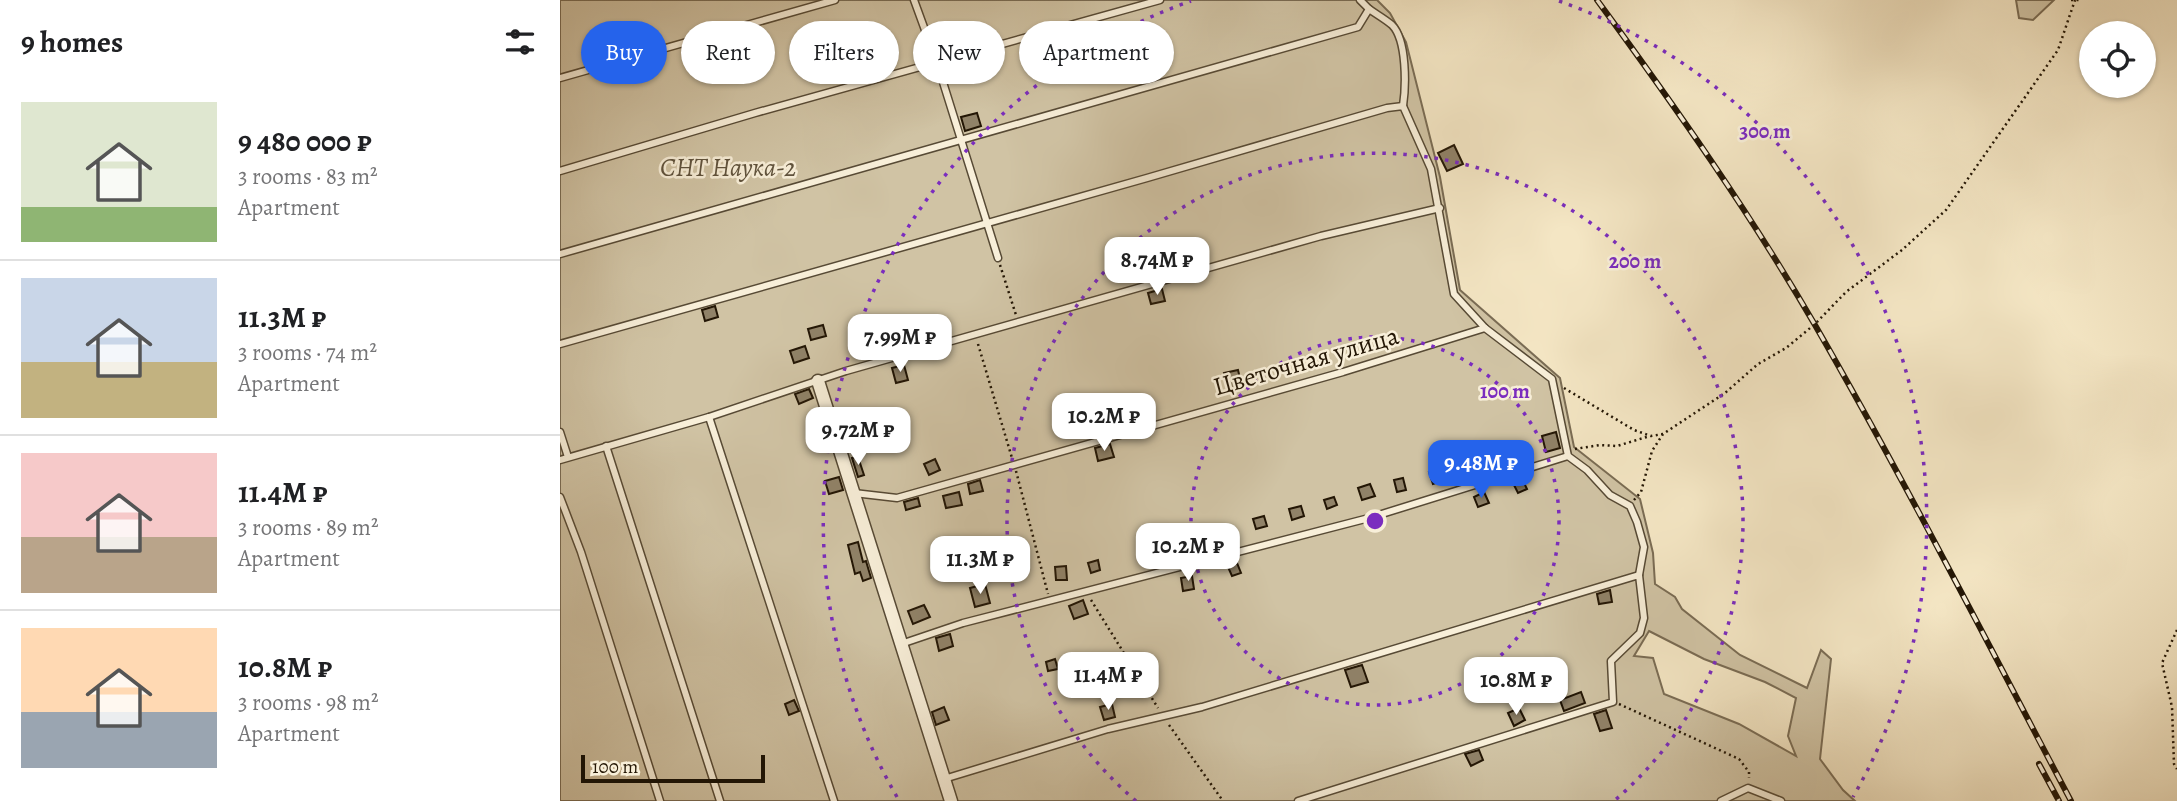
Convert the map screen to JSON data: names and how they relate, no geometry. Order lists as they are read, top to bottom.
{
  "streets": {
    "lane": ["Цветочная улица"]
  },
  "parks": ["СНТ Наука-2"],
  "scale_bar": "100 m",
  "page": {
    "heading": "9 homes",
    "chip": [
      "Buy",
      "Rent",
      "Filters",
      "New",
      "Apartment"
    ],
    "list": [
      {
        "name": "9 480 000 ₽",
        "note": "3 rooms · 83 m² · Apartment"
      },
      {
        "name": "11.3M ₽",
        "note": "3 rooms · 74 m² · Apartment"
      },
      {
        "name": "11.4M ₽",
        "note": "3 rooms · 89 m² · Apartment"
      },
      {
        "name": "10.8M ₽",
        "note": "3 rooms · 98 m² · Apartment"
      }
    ],
    "price": [
      "8.74M ₽",
      "7.99M ₽",
      "10.2M ₽",
      "9.72M ₽",
      "9.48M ₽",
      "10.2M ₽",
      "11.3M ₽",
      "11.4M ₽",
      "10.8M ₽"
    ],
    "scale": "100 m"
  },
  "rings": ["300 m", "200 m", "100 m"]
}
